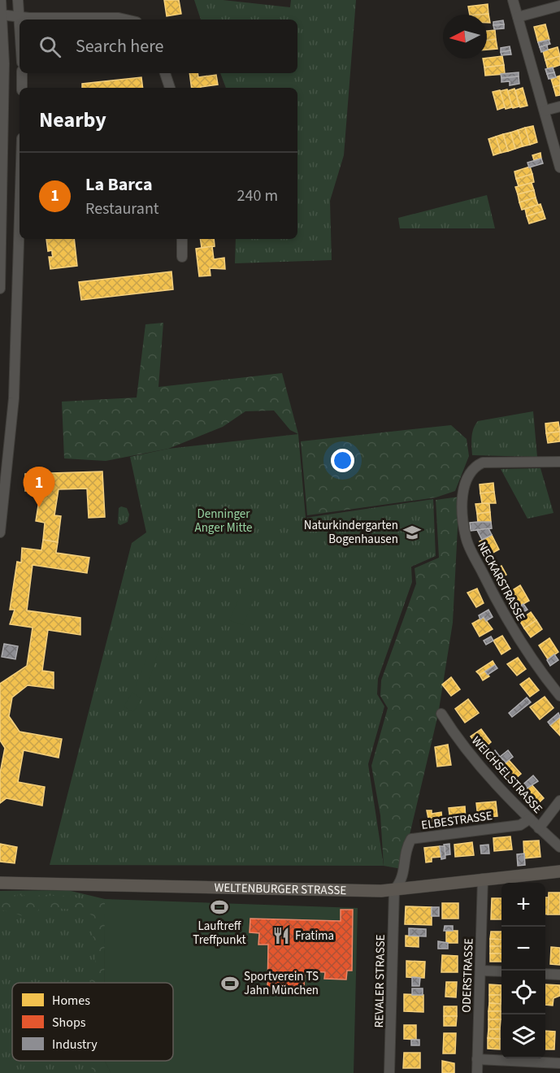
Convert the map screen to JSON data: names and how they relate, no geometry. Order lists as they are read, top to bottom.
{
  "streets": {
    "main road": ["WELTENBURGER STRASSE"],
    "street": [
      "NECKARSTRASSE",
      "WEICHSELSTRASSE",
      "ELBESTRASSE",
      "ODERSTRASSE",
      "REVALER STRASSE"
    ]
  },
  "crossings": [
    ["WEICHSELSTRASSE", "ELBESTRASSE"],
    ["ELBESTRASSE", "WELTENBURGER STRASSE"],
    ["ELBESTRASSE", "REVALER STRASSE"],
    ["WELTENBURGER STRASSE", "ODERSTRASSE"],
    ["WELTENBURGER STRASSE", "REVALER STRASSE"]
  ],
  "parks": ["Denninger Anger Mitte"],
  "places": {
    "school or university": ["Naturkindergarten Bogenhausen"],
    "sports": ["Lauftreff Treffpunkt", "Sportverein TS Jahn München"],
    "restaurant": ["Fratima"]
  },
  "legend": ["Homes", "Shops", "Industry"],
  "north": "left",
  "page": {
    "search": "Search here",
    "heading": "Nearby",
    "list": [
      {
        "mark": "1",
        "name": "La Barca",
        "note": "Restaurant",
        "value": "240 m"
      }
    ],
    "pins": "1",
    "map_buttons": ["+", "−"]
  }
}
